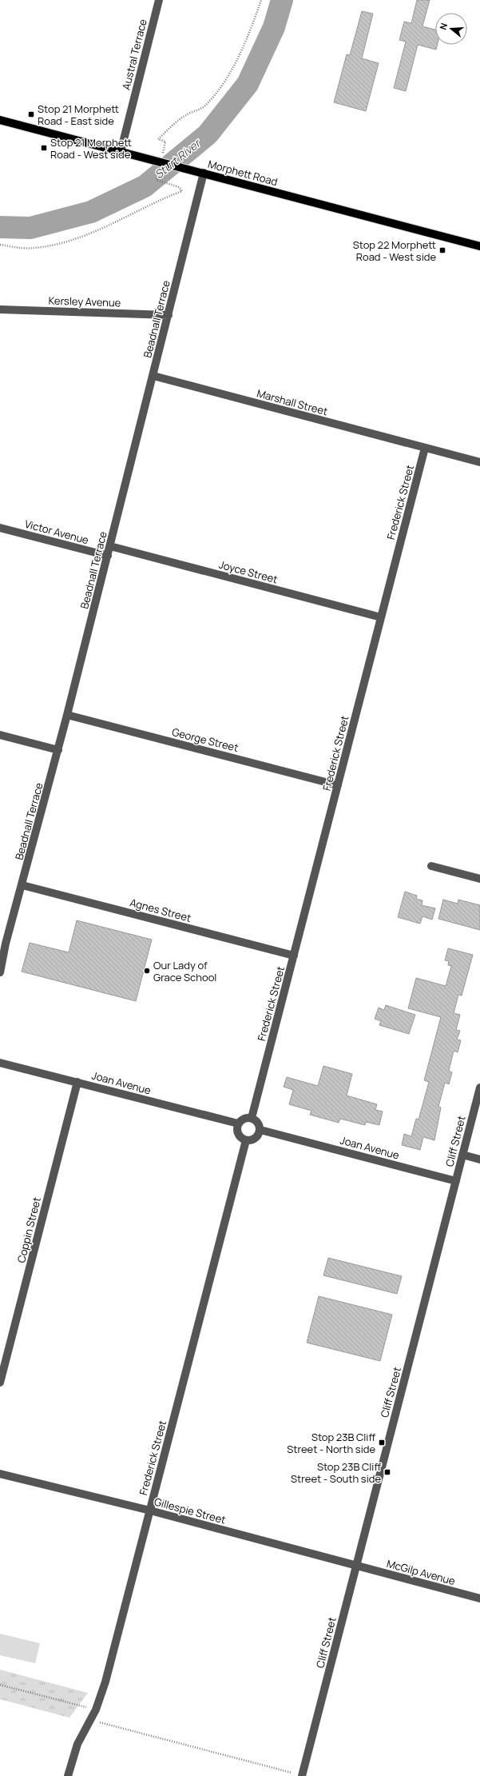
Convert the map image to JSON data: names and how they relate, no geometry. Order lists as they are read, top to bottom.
{
  "streets": {
    "main road": ["Morphett Road"],
    "street": [
      "Austral Terrace",
      "Kersley Avenue",
      "Beadnall Terrace",
      "Marshall Street",
      "Frederick Street",
      "Victor Avenue",
      "Joyce Street",
      "George Street",
      "Agnes Street",
      "Joan Avenue",
      "Cliff Street",
      "Coppin Street",
      "Gillespie Street",
      "McGilp Avenue"
    ]
  },
  "crossings": [
    ["Austral Terrace", "Morphett Road"],
    ["Morphett Road", "Beadnall Terrace"],
    ["Kersley Avenue", "Beadnall Terrace"],
    ["Beadnall Terrace", "Marshall Street"],
    ["Beadnall Terrace", "Victor Avenue"],
    ["Beadnall Terrace", "Joyce Street"],
    ["Beadnall Terrace", "George Street"],
    ["Beadnall Terrace", "Agnes Street"],
    ["Marshall Street", "Frederick Street"],
    ["Frederick Street", "Joyce Street"],
    ["Frederick Street", "George Street"],
    ["Frederick Street", "Agnes Street"],
    ["Frederick Street", "Joan Avenue"],
    ["Frederick Street", "Gillespie Street"],
    ["Joan Avenue", "Cliff Street"],
    ["Joan Avenue", "Coppin Street"],
    ["Cliff Street", "Gillespie Street"],
    ["Cliff Street", "McGilp Avenue"],
    ["Gillespie Street", "McGilp Avenue"]
  ],
  "water": ["Sturt River"],
  "places": {
    "transit": [
      "Stop 21 Morphett Road - East side",
      "Stop 21 Morphett Road - West side",
      "Stop 22 Morphett Road - West side",
      "Stop 23B Cliff Street - North side",
      "Stop 23B Cliff Street - South side"
    ],
    "other": ["Our Lady of Grace School"]
  },
  "north": "left"
}
